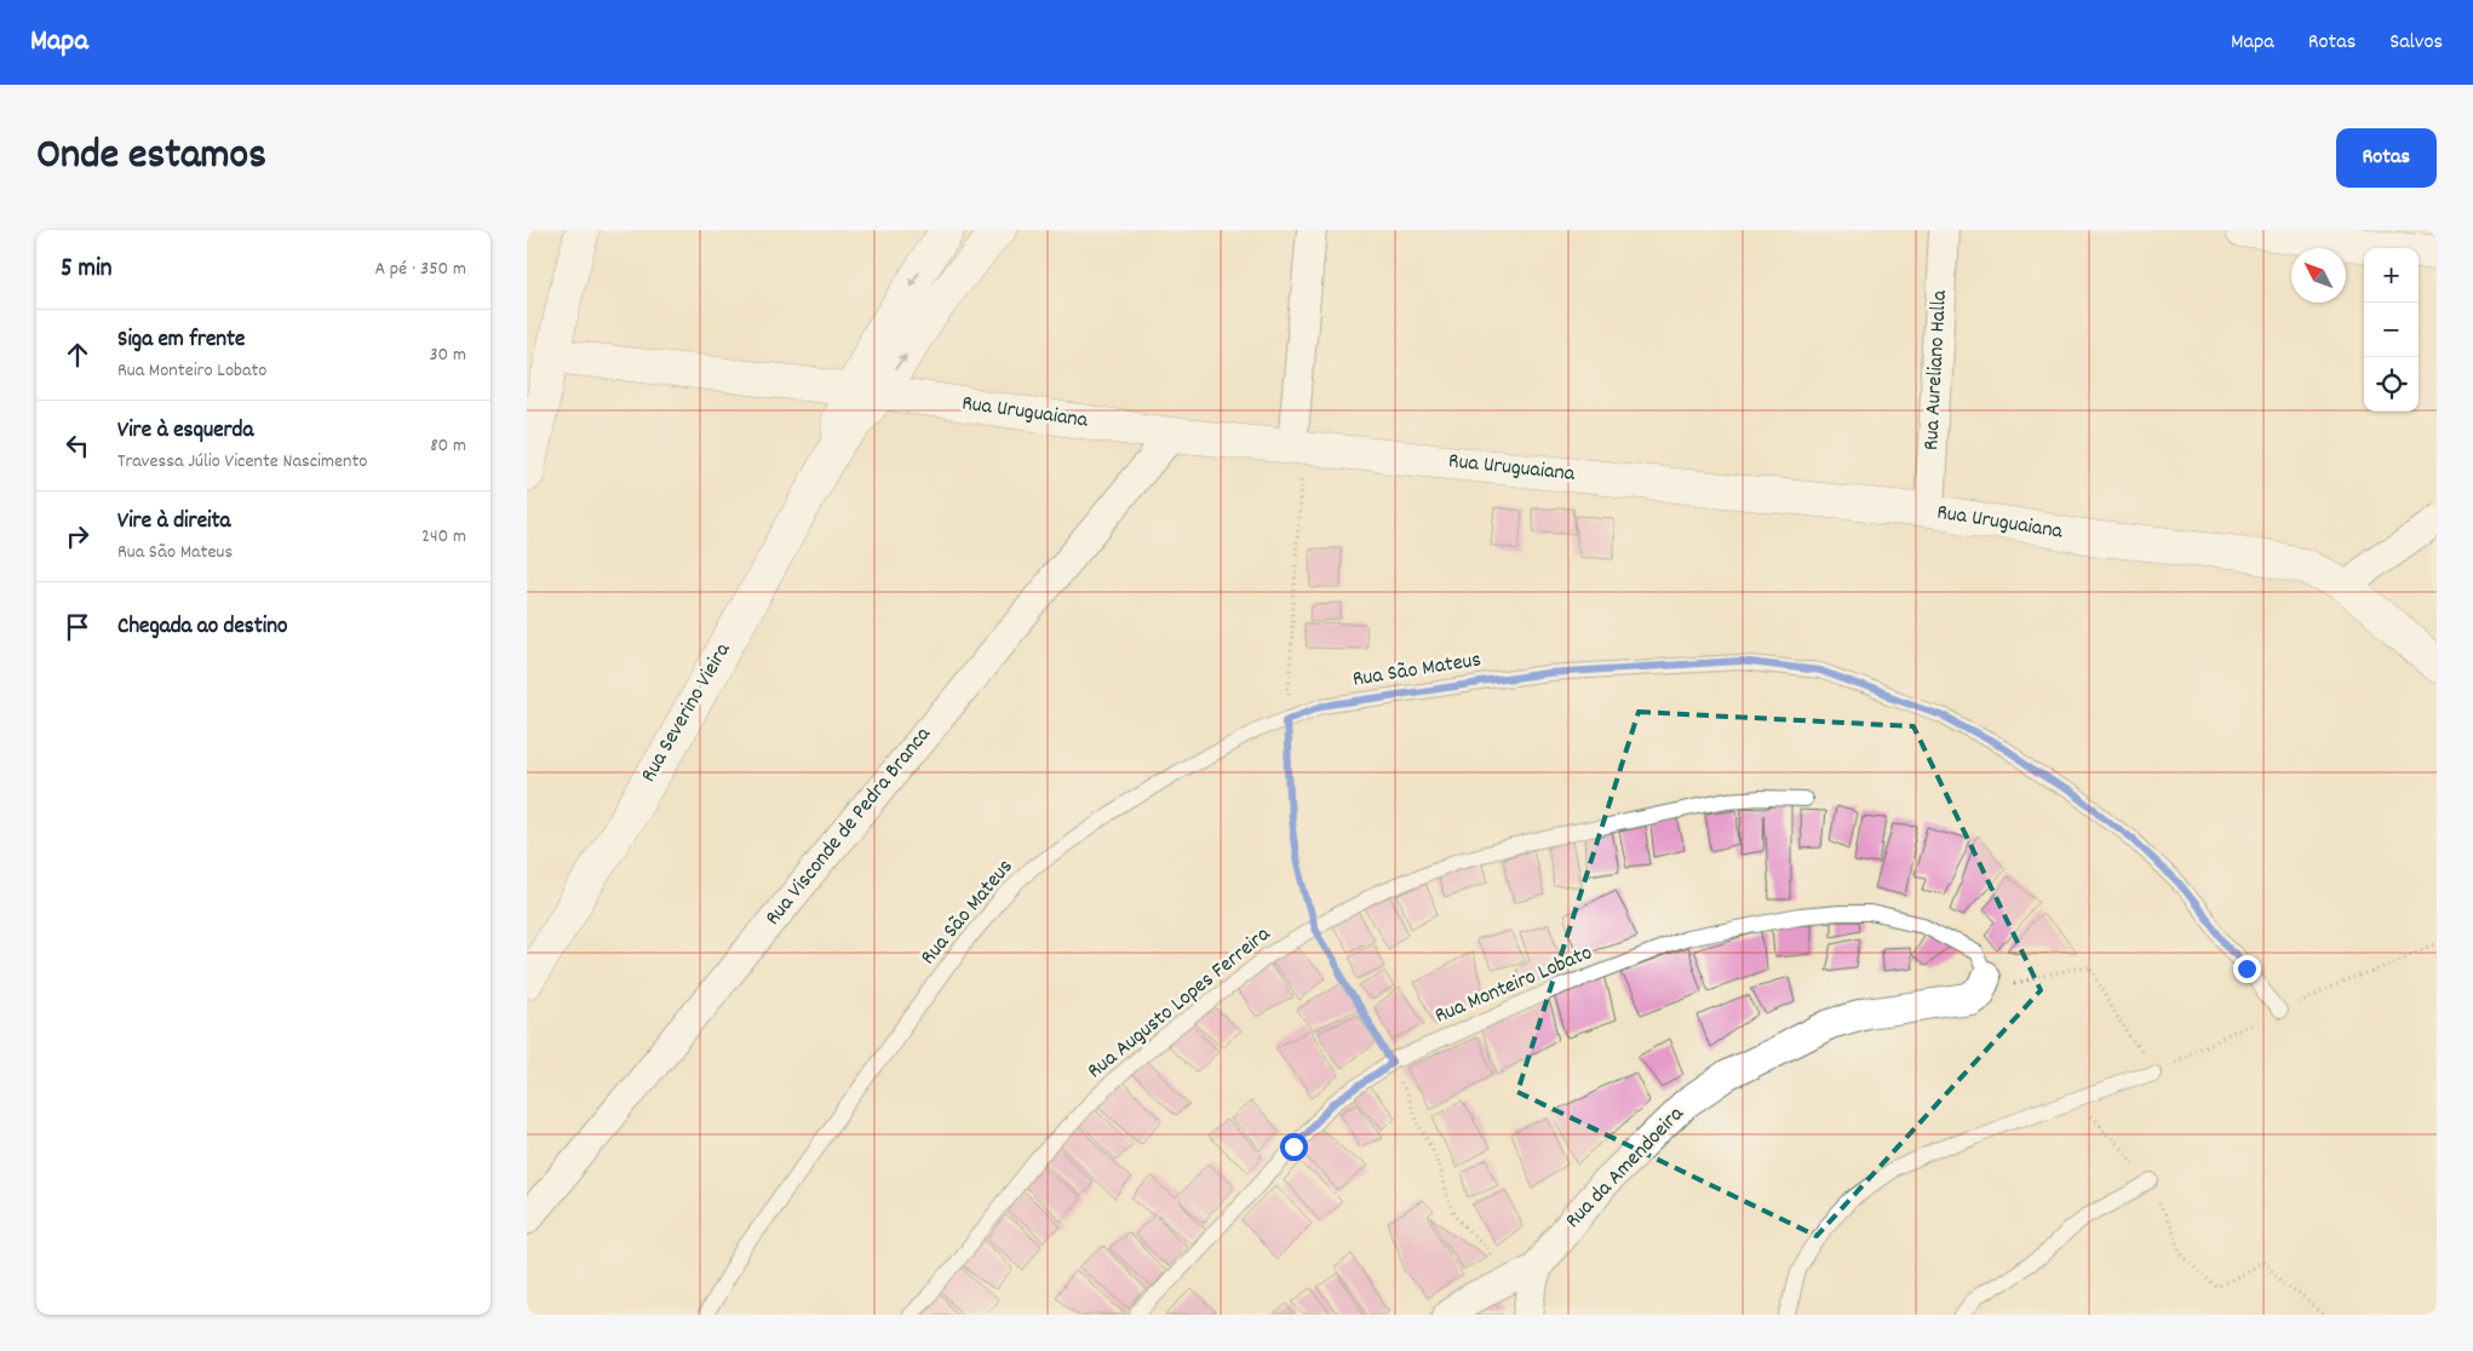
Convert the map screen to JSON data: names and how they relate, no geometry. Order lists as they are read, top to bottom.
{
  "streets": {
    "street": [
      "Rua Aureliano Halla",
      "Rua Uruguaiana",
      "Rua Severino Vieira",
      "Rua Visconde de Pedra Branca",
      "Rua da Amendoeira"
    ],
    "lane": ["Rua São Mateus", "Rua Monteiro Lobato", "Rua Augusto Lopes Ferreira"]
  },
  "crossings": [
    ["Rua Aureliano Halla", "Rua Uruguaiana"],
    ["Rua Uruguaiana", "Rua Severino Vieira"],
    ["Rua Uruguaiana", "Rua Visconde de Pedra Branca"],
    ["Rua Monteiro Lobato", "Rua da Amendoeira"]
  ],
  "north": "top left",
  "page": {
    "header": "Mapa",
    "nav": ["Mapa", "Rotas", "Salvos"],
    "title": "Onde estamos",
    "buttons": "Rotas",
    "heading": ["5 min", "A pé · 350 m"],
    "map_buttons": ["+", "−"],
    "list": [
      ["Siga em frente", "Rua Monteiro Lobato", "30 m"],
      ["Vire à esquerda", "Travessa Júlio Vicente Nascimento", "80 m"],
      ["Vire à direita", "Rua São Mateus", "240 m"],
      "Chegada ao destino"
    ]
  }
}
